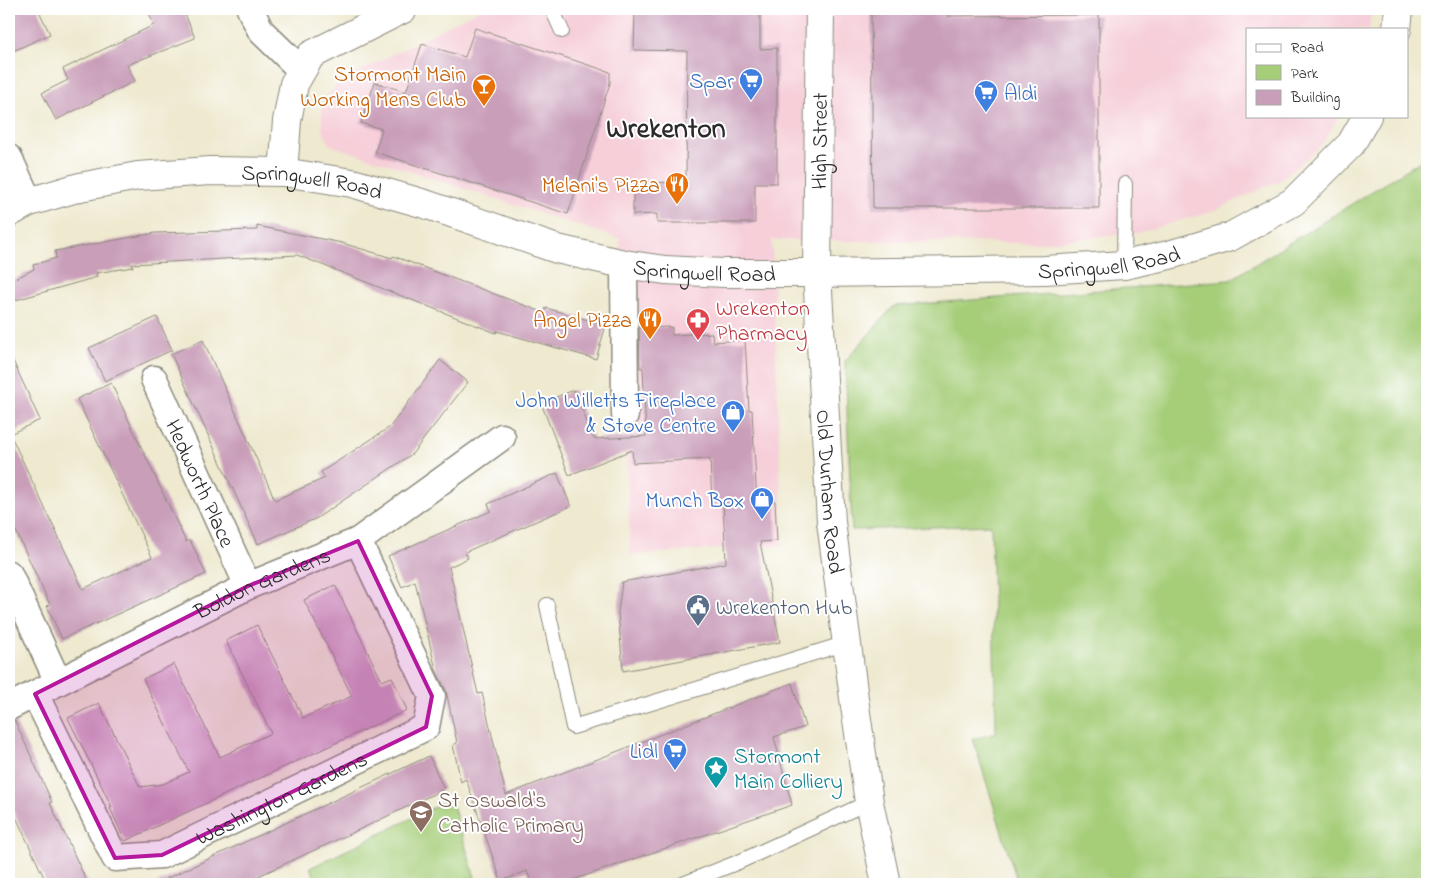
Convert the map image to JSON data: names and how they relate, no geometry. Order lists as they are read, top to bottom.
{
  "streets": {
    "main road": ["High Street", "Springwell Road", "Old Durham Road"],
    "street": ["Hedworth Place", "Boldon Gardens", "Washington Gardens"]
  },
  "crossings": [
    ["High Street", "Springwell Road"],
    ["High Street", "Old Durham Road"],
    ["Springwell Road", "Old Durham Road"],
    ["Hedworth Place", "Boldon Gardens"],
    ["Boldon Gardens", "Washington Gardens"]
  ],
  "districts": ["Wrekenton"],
  "places": {
    "supermarket": ["Spar", "Aldi", "Lidl"],
    "bar": ["Stormont Main Working Mens Club"],
    "restaurant": ["Melani's Pizza", "Angel Pizza"],
    "pharmacy": ["Wrekenton Pharmacy"],
    "shop": ["John Willetts Fireplace & Stove Centre", "Munch Box"],
    "public building": ["Wrekenton Hub"],
    "place": ["Stormont Main Colliery"],
    "school or university": ["St Oswald's Catholic Primary"]
  },
  "legend": ["Road", "Park", "Building"]
}
